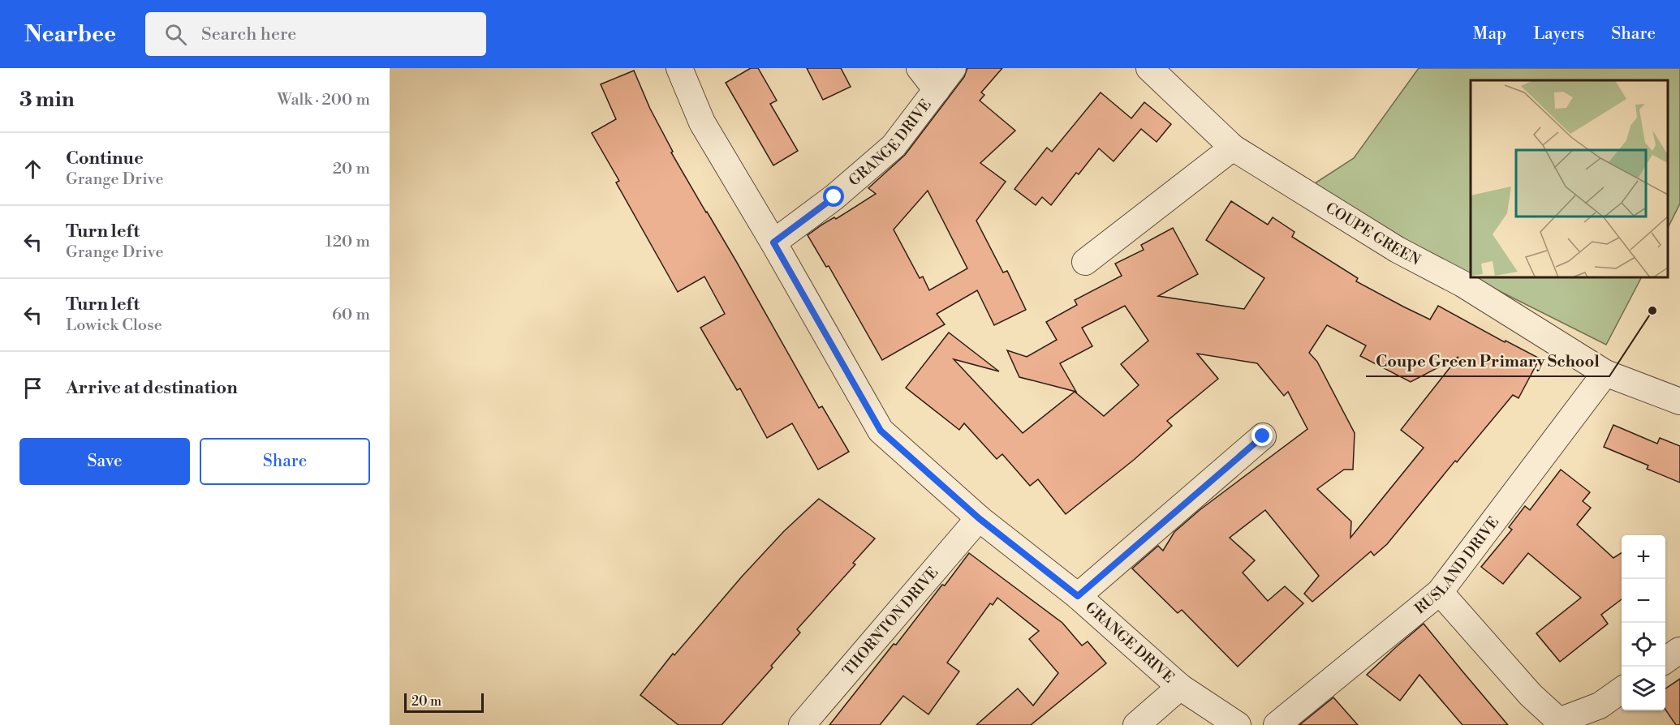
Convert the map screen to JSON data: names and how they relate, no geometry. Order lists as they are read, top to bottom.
{
  "streets": {
    "street": [
      "GRANGE DRIVE",
      "COUPE GREEN",
      "RUSLAND DRIVE",
      "THORNTON DRIVE"
    ]
  },
  "crossings": [
    ["GRANGE DRIVE", "THORNTON DRIVE"],
    ["COUPE GREEN", "RUSLAND DRIVE"]
  ],
  "places": ["Coupe Green Primary School"],
  "scale_bar": "20 m",
  "page": {
    "header": "Nearbee",
    "search": "Search here",
    "nav": ["Map", "Layers", "Share"],
    "heading": ["3 min", "Walk · 200 m"],
    "list": [
      ["Continue", "Grange Drive", "20 m"],
      ["Turn left", "Grange Drive", "120 m"],
      ["Turn left", "Lowick Close", "60 m"],
      "Arrive at destination"
    ],
    "buttons": ["Save", "Share"],
    "map_buttons": ["+", "−"],
    "scale": "20 m"
  }
}
